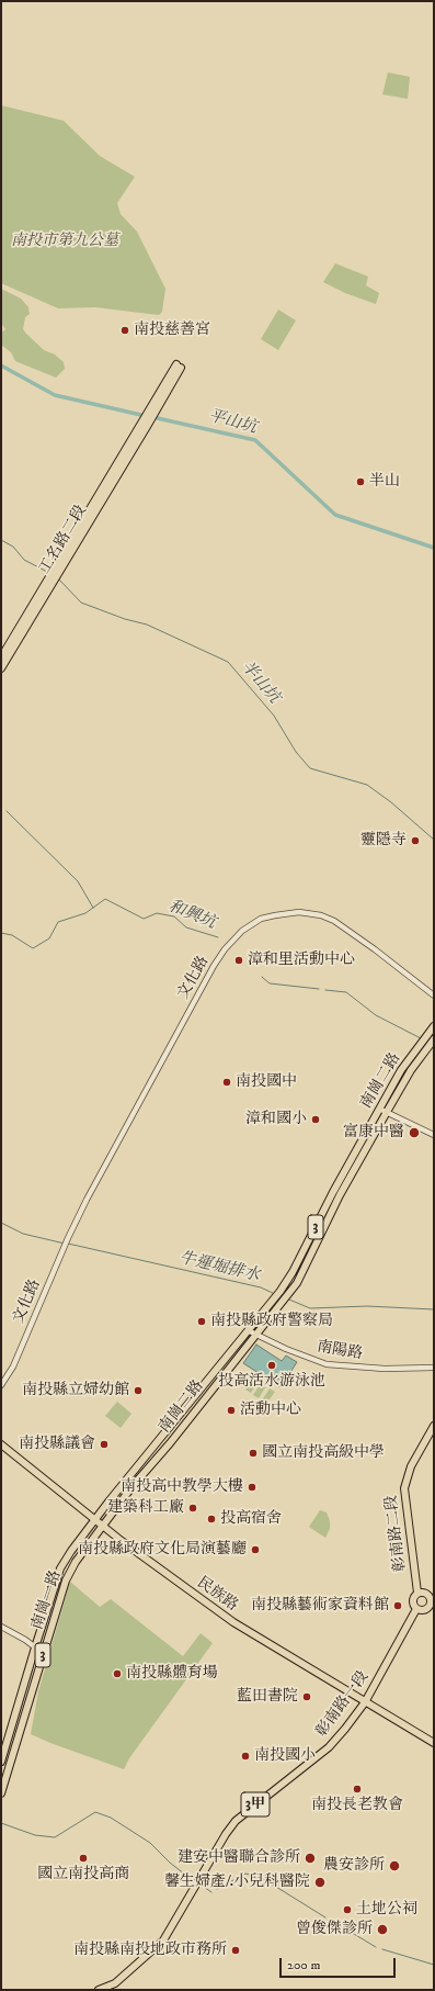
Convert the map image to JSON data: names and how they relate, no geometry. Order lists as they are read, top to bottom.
{
  "streets": {
    "main road": [
      "工名路二段",
      "南崗二路",
      "3",
      "彰南路二段",
      "民族路",
      "南崗一路",
      "彰南路一段",
      "3甲"
    ],
    "street": ["文化路", "南陽路"]
  },
  "crossings": [
    ["南崗二路", "南陽路"],
    ["南崗二路", "民族路"],
    ["南崗二路", "南崗一路"],
    ["彰南路二段", "彰南路一段"],
    ["民族路", "南崗一路"],
    ["民族路", "彰南路一段"]
  ],
  "water": [
    "平山坑",
    "半山坑",
    "和興坑",
    "牛運堀排水"
  ],
  "parks": ["南投市第九公墓"],
  "places": [
    "南投慈善宮",
    "半山",
    "靈隱寺",
    "漳和里活動中心",
    "南投國中",
    "漳和國小",
    "富康中醫",
    "南投縣政府警察局",
    "投高活水游泳池",
    "南投縣立婦幼館",
    "活動中心",
    "南投縣議會",
    "國立南投高級中學",
    "南投高中教學大樓",
    "建築科工廠",
    "投高宿舍",
    "南投縣政府文化局演藝廳",
    "南投縣藝術家資料館",
    "南投縣體育場",
    "藍田書院",
    "南投國小",
    "南投長老教會",
    "國立南投高商",
    "建安中醫聯合診所",
    "農安診所",
    "馨生婦產/.小兒科醫院",
    "土地公祠",
    "曾俊傑診所",
    "南投縣南投地政市務所"
  ],
  "scale_bar": "200 m"
}
